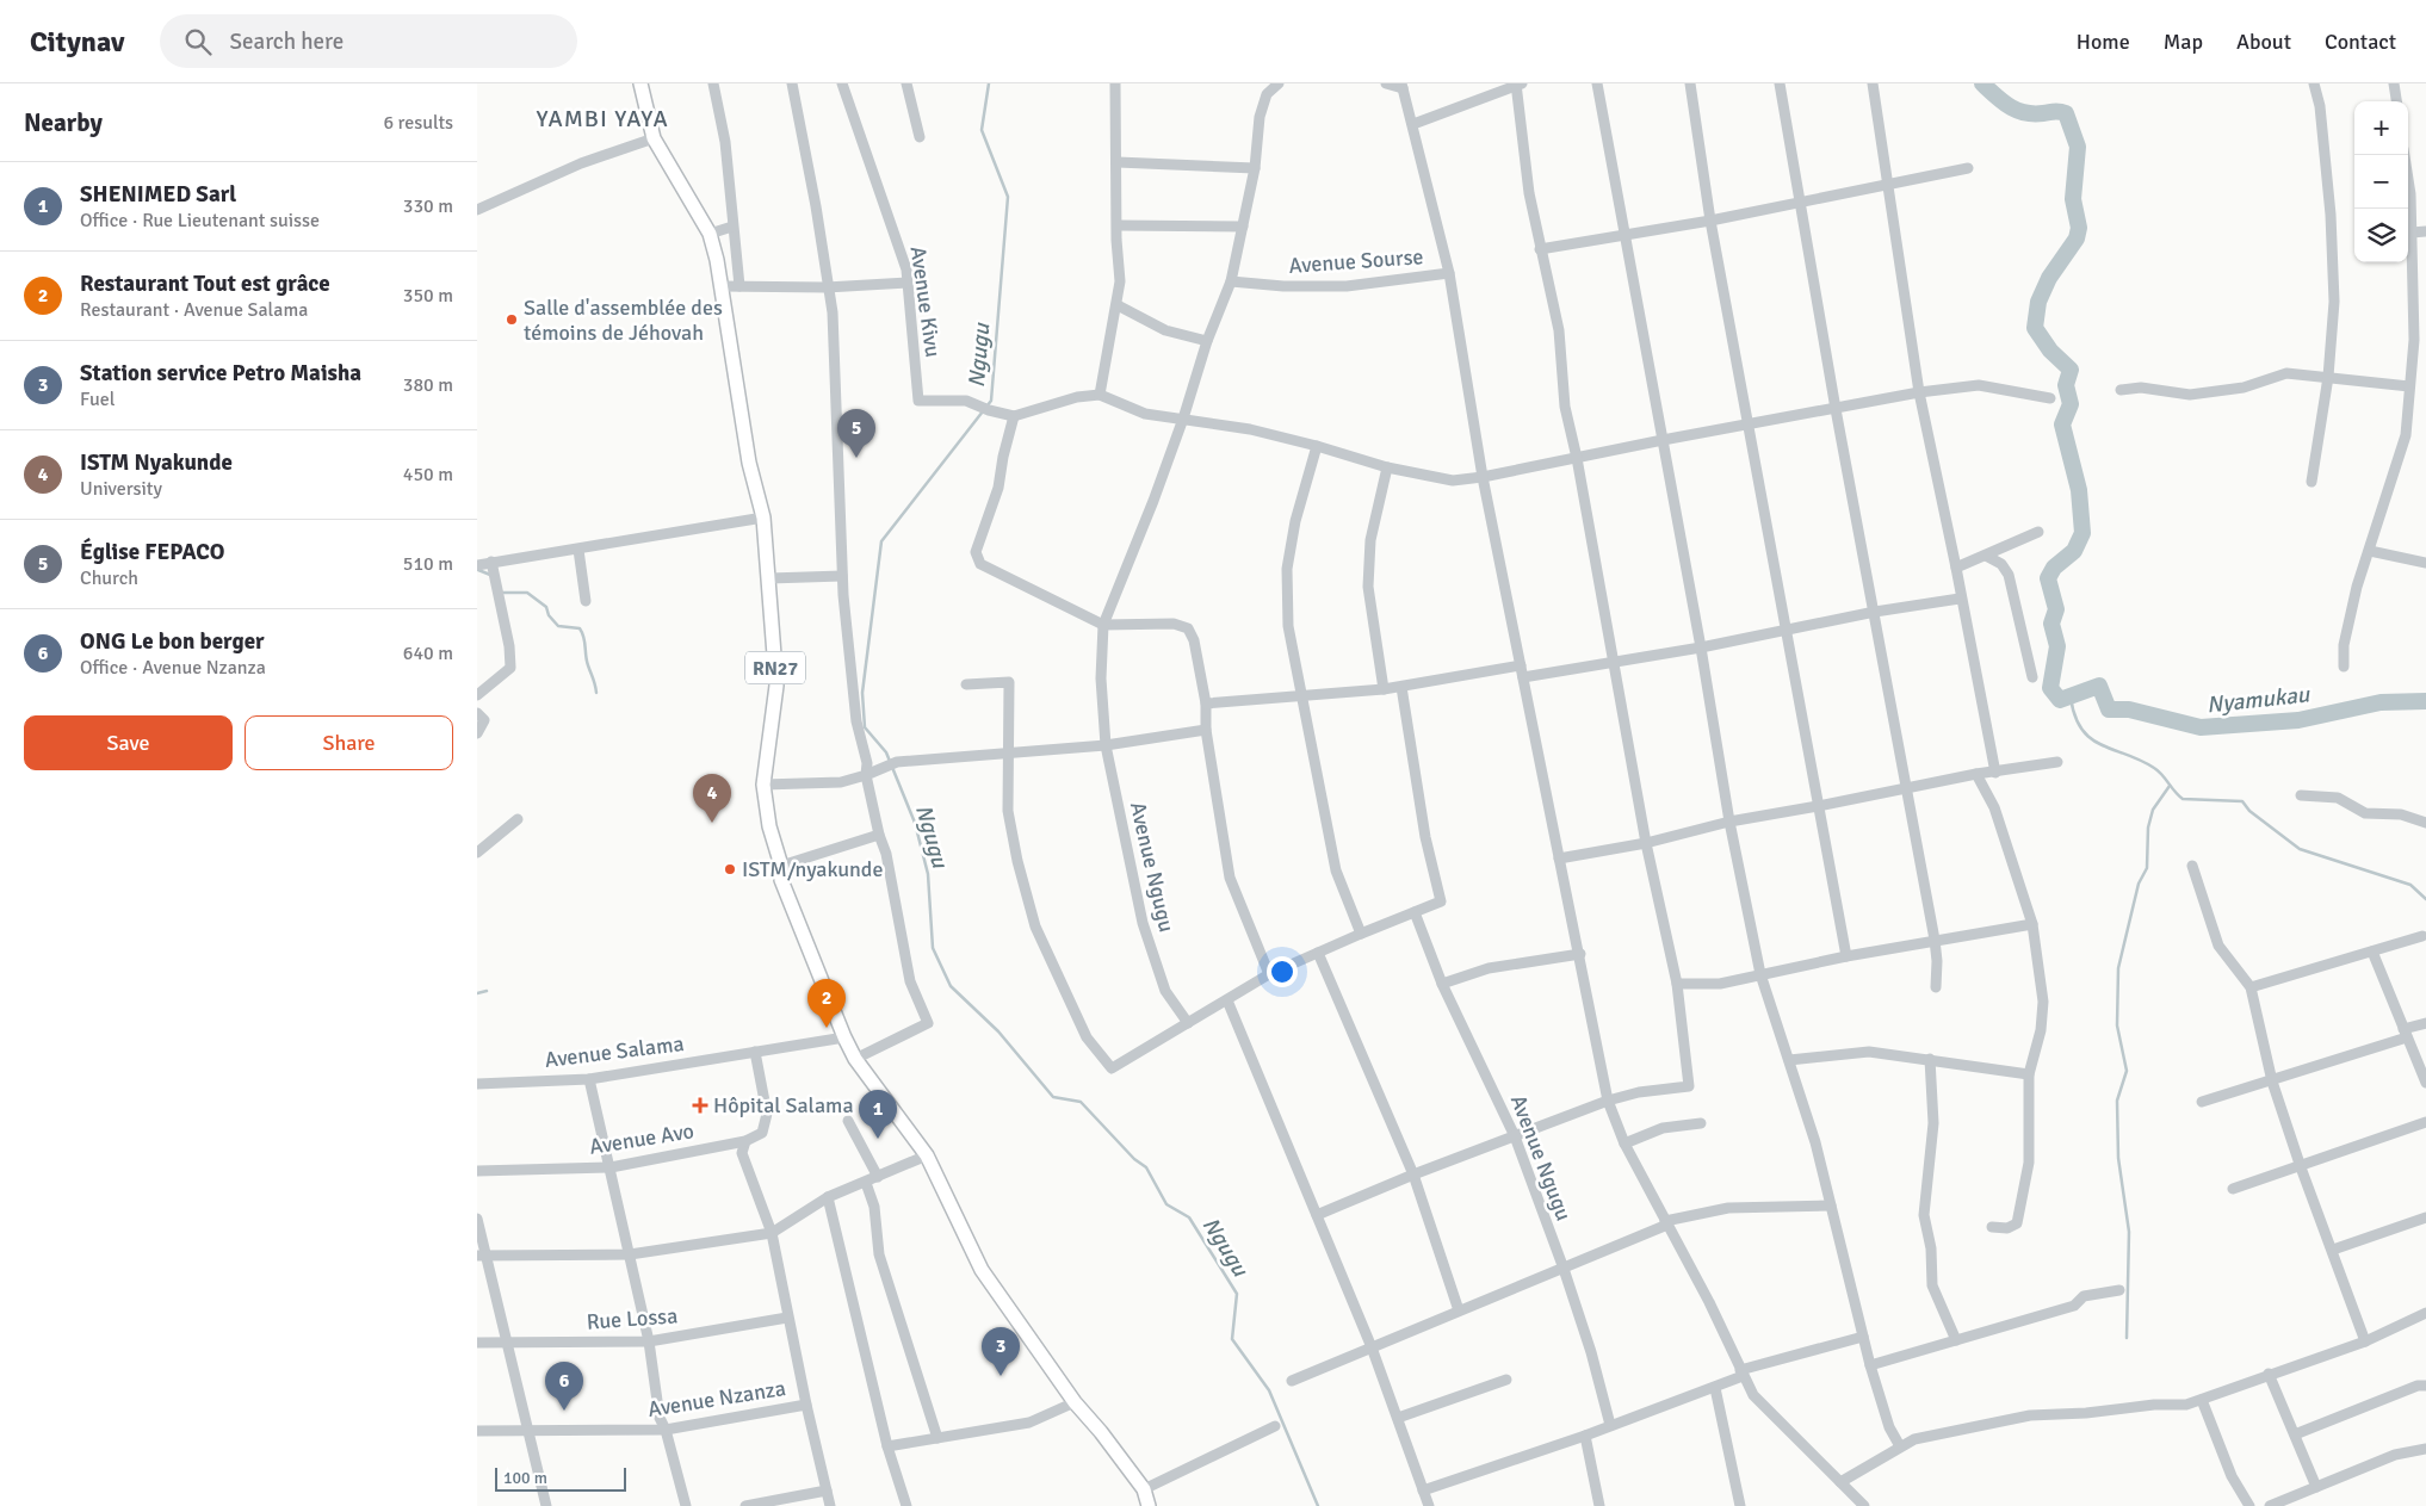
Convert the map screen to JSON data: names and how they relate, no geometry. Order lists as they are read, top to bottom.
{
  "streets": {
    "main road": ["RN27"],
    "street": [
      "Avenue Sourse",
      "Avenue Kivu",
      "Avenue Ngugu",
      "Avenue Salama",
      "Avenue Avo",
      "Rue Lossa",
      "Avenue Nzanza"
    ]
  },
  "crossings": [
    ["RN27", "Avenue Salama"]
  ],
  "districts": ["YAMBI YAYA"],
  "water": ["Ngugu", "Nyamukau"],
  "places": {
    "other": ["Salle d'assemblée des témoins de Jéhovah", "ISTM/nyakunde"],
    "health": ["Hôpital Salama"]
  },
  "scale_bar": "100 m",
  "page": {
    "header": "Citynav",
    "search": "Search here",
    "nav": [
      "Home",
      "Map",
      "About",
      "Contact"
    ],
    "heading": ["Nearby", "6 results"],
    "map_buttons": ["+", "−"],
    "list": [
      {
        "mark": "1",
        "name": "SHENIMED Sarl",
        "note": "Office · Rue Lieutenant suisse",
        "value": "330 m"
      },
      {
        "mark": "2",
        "name": "Restaurant Tout est grâce",
        "note": "Restaurant · Avenue Salama",
        "value": "350 m"
      },
      {
        "mark": "3",
        "name": "Station service Petro Maisha",
        "note": "Fuel",
        "value": "380 m"
      },
      {
        "mark": "4",
        "name": "ISTM Nyakunde",
        "note": "University",
        "value": "450 m"
      },
      {
        "mark": "5",
        "name": "Église FEPACO",
        "note": "Church",
        "value": "510 m"
      },
      {
        "mark": "6",
        "name": "ONG Le bon berger",
        "note": "Office · Avenue Nzanza",
        "value": "640 m"
      }
    ],
    "pins": [
      "5",
      "4",
      "2",
      "1",
      "3",
      "6"
    ],
    "buttons": ["Save", "Share"],
    "scale": "100 m"
  }
}
